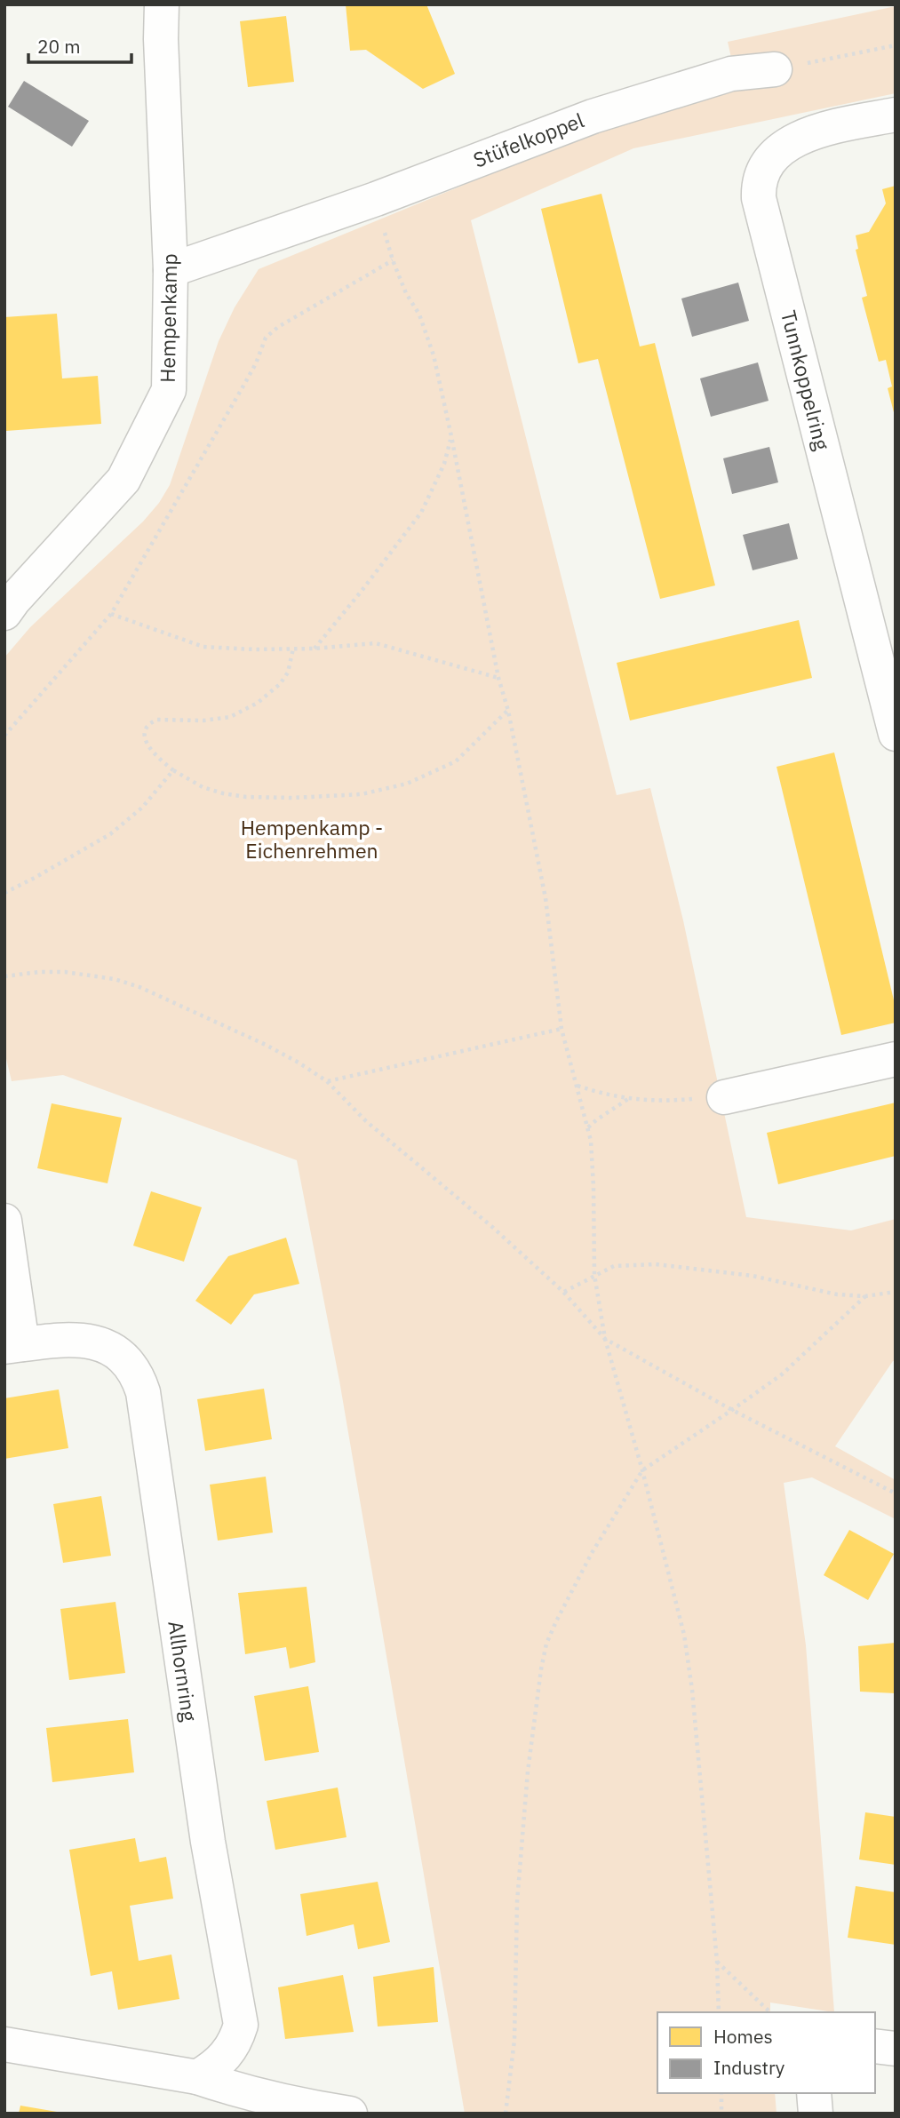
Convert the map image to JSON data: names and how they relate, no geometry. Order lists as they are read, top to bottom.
{
  "streets": {
    "street": [
      "Stüfelkoppel",
      "Hempenkamp",
      "Tunnkoppelring",
      "Allhornring"
    ]
  },
  "crossings": [
    ["Stüfelkoppel", "Hempenkamp"]
  ],
  "parks": ["Hempenkamp - Eichenrehmen"],
  "legend": ["Homes", "Industry"],
  "scale_bar": "20 m"
}
